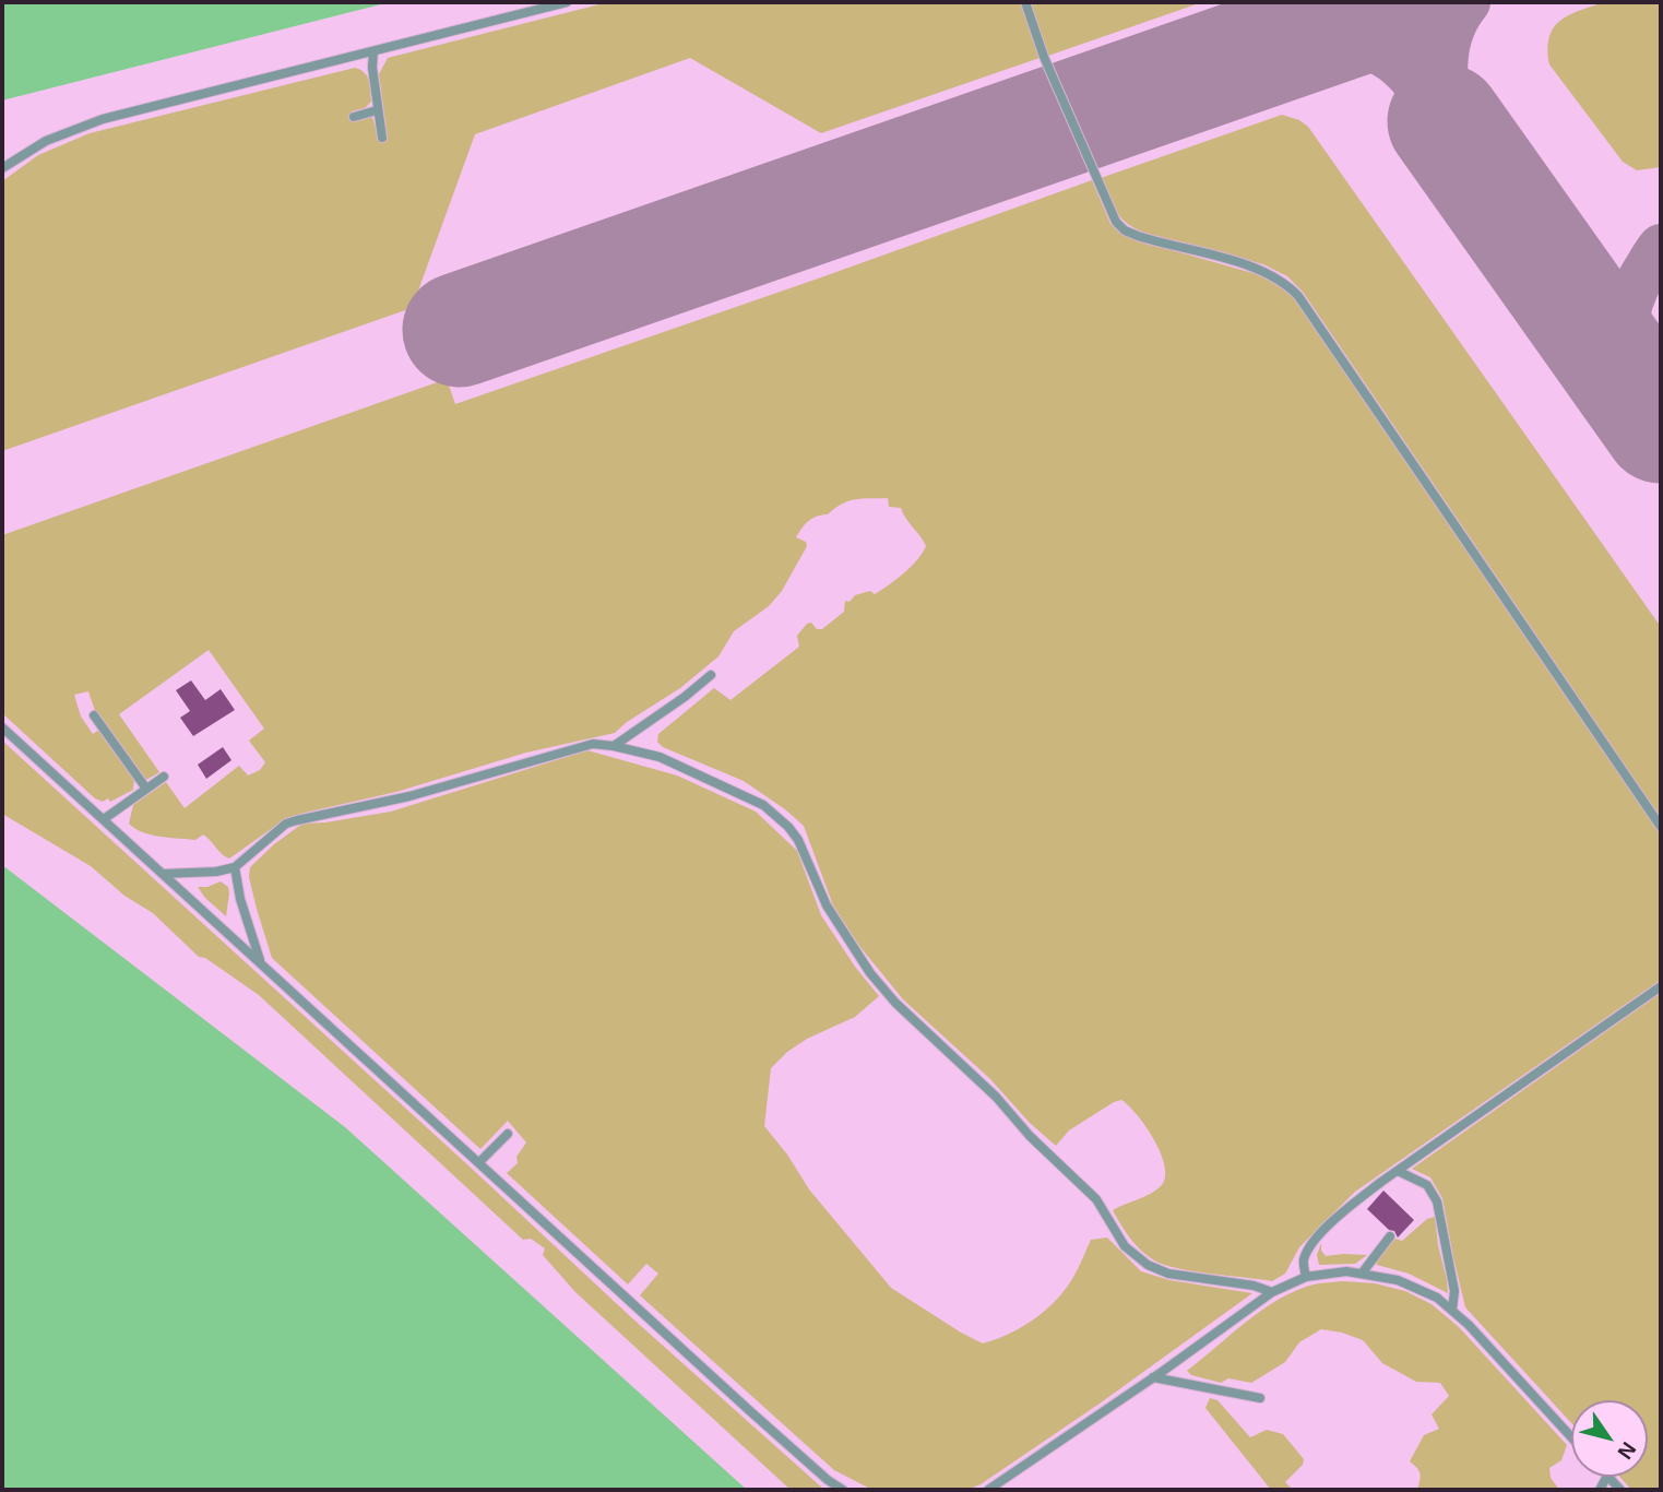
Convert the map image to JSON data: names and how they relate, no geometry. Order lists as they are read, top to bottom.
{
  "north": "bottom right"
}
